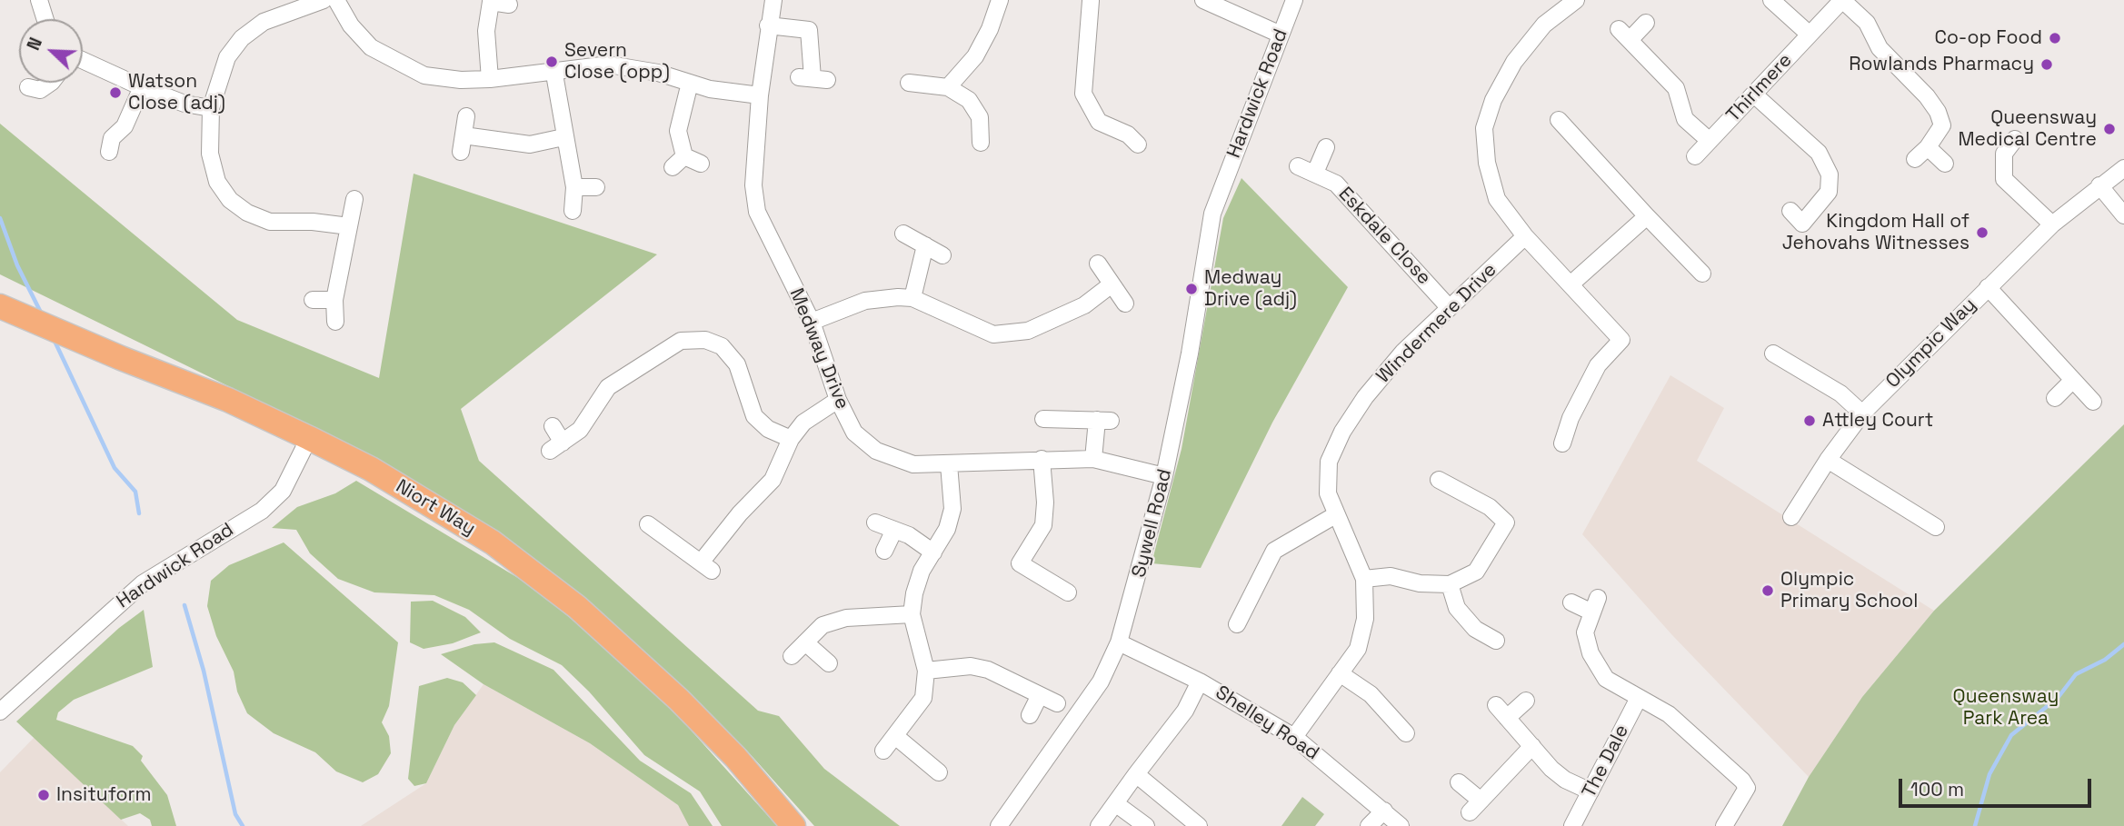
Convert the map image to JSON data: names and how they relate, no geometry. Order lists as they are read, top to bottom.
{
  "streets": {
    "highway": ["Niort Way"],
    "street": [
      "Thirlmere",
      "Hardwick Road",
      "Eskdale Close",
      "Windermere Drive",
      "Olympic Way",
      "Medway Drive",
      "Sywell Road",
      "Shelley Road",
      "The Dale"
    ]
  },
  "crossings": [
    ["Hardwick Road", "Niort Way"],
    ["Hardwick Road", "Sywell Road"],
    ["Eskdale Close", "Windermere Drive"],
    ["Windermere Drive", "Shelley Road"],
    ["Medway Drive", "Sywell Road"],
    ["Sywell Road", "Shelley Road"]
  ],
  "parks": ["Queensway Park Area"],
  "places": [
    "Co-op Food",
    "Severn Close (opp)",
    "Rowlands Pharmacy",
    "Watson Close (adj)",
    "Queensway Medical Centre",
    "Kingdom Hall of Jehovahs Witnesses",
    "Medway Drive (adj)",
    "Attley Court",
    "Olympic Primary School",
    "Insituform"
  ],
  "scale_bar": "100 m",
  "north": "top left"
}
